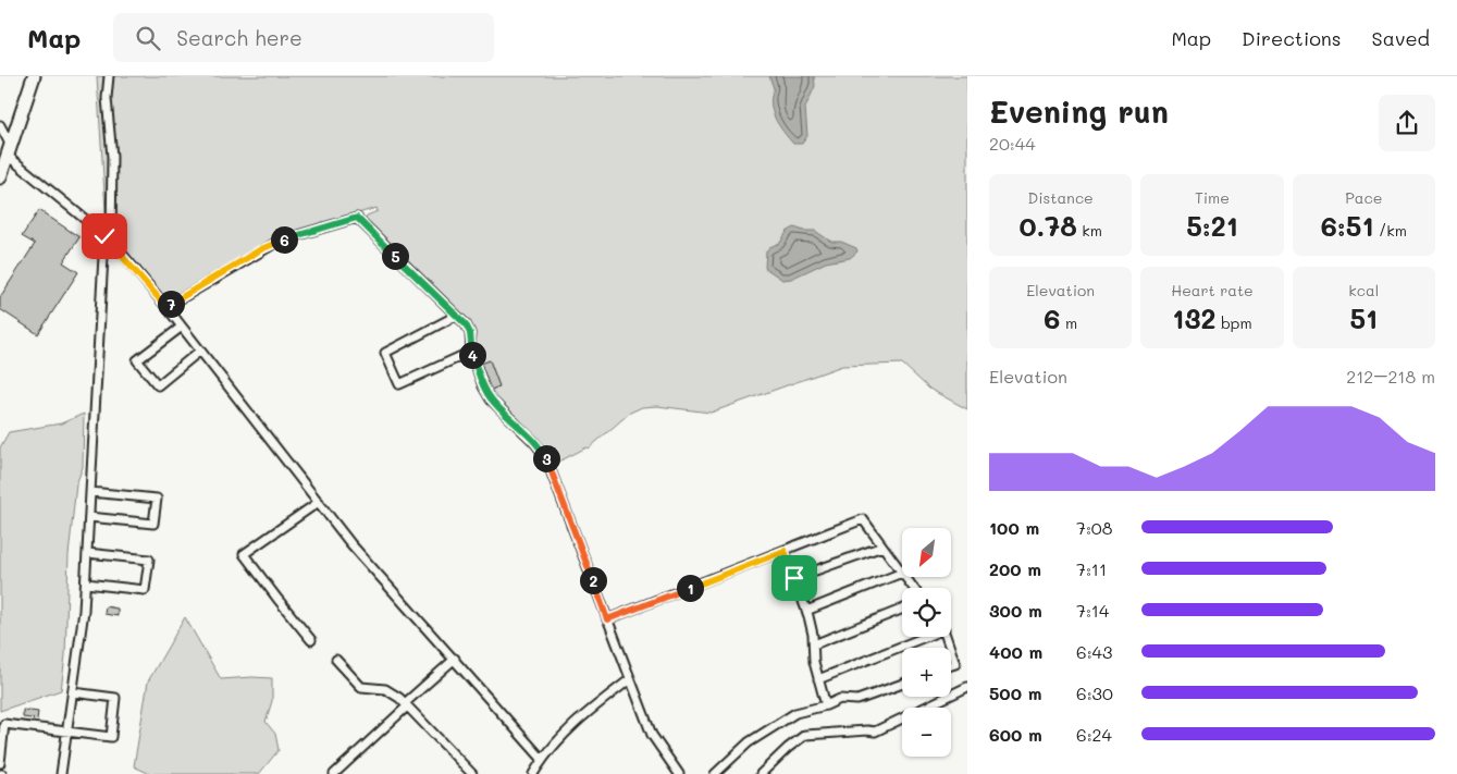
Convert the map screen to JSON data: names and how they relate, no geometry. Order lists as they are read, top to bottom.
{
  "north": "bottom left",
  "page": {
    "header": "Map",
    "search": "Search here",
    "nav": ["Map", "Directions", "Saved"],
    "heading": ["Evening run", "20:44"],
    "stats": [
      ["Distance", "0.78 km"],
      ["Time", "5:21"],
      ["Pace", "6:51 /km"],
      ["Elevation", "6 m"],
      ["Heart rate", "132 bpm"],
      ["kcal", "51"]
    ],
    "pins": [
      "6",
      "5",
      "7",
      "4",
      "3",
      "2",
      "1"
    ],
    "chart": ["Elevation", "212–218 m"],
    "list": [
      {
        "name": "100 m",
        "note": "7:08"
      },
      {
        "name": "200 m",
        "note": "7:11"
      },
      {
        "name": "300 m",
        "note": "7:14"
      },
      {
        "name": "400 m",
        "note": "6:43"
      },
      {
        "name": "500 m",
        "note": "6:30"
      },
      {
        "name": "600 m",
        "note": "6:24"
      }
    ],
    "map_buttons": ["+", "−"]
  }
}
